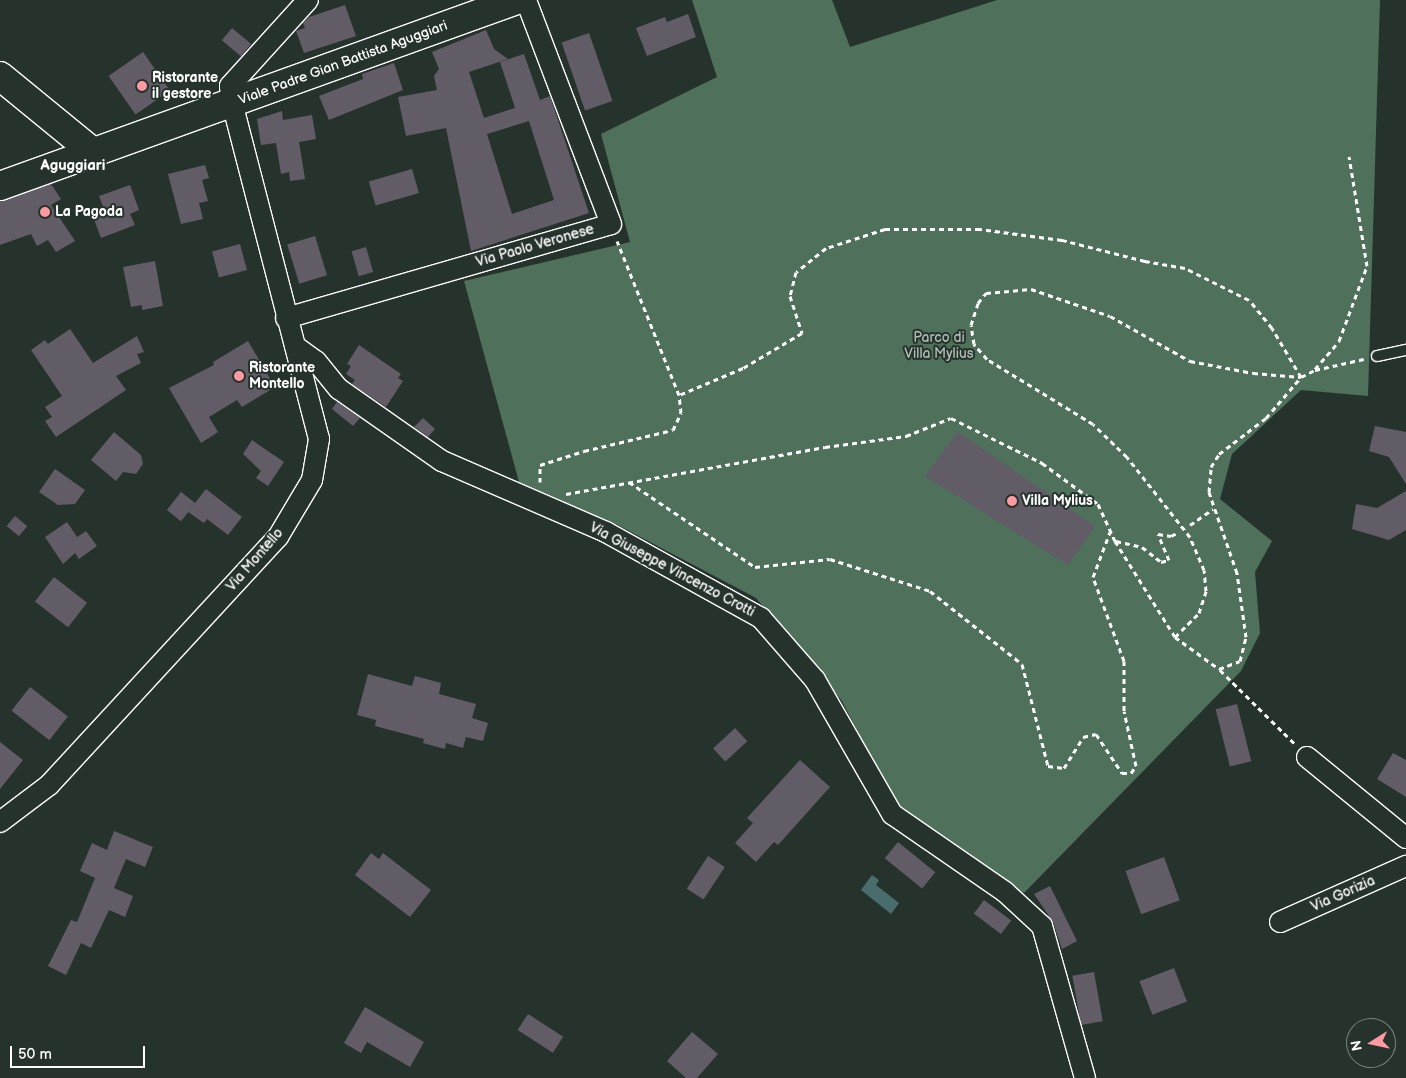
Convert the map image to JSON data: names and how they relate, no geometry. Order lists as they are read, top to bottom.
{
  "streets": {
    "main road": ["Viale Padre Gian Battista Aguggiari"],
    "street": [
      "Via Paolo Veronese",
      "Via Montello",
      "Via Giuseppe Vincenzo Crotti",
      "Via Gorizia"
    ]
  },
  "crossings": [
    ["Viale Padre Gian Battista Aguggiari", "Via Montello"],
    ["Via Paolo Veronese", "Via Montello"],
    ["Via Montello", "Via Giuseppe Vincenzo Crotti"]
  ],
  "districts": ["Aguggiari"],
  "parks": ["Parco di Villa Mylius"],
  "places": [
    "Ristorante il gestore",
    "La Pagoda",
    "Ristorante Montello",
    "Villa Mylius"
  ],
  "scale_bar": "50 m",
  "north": "left"
}
